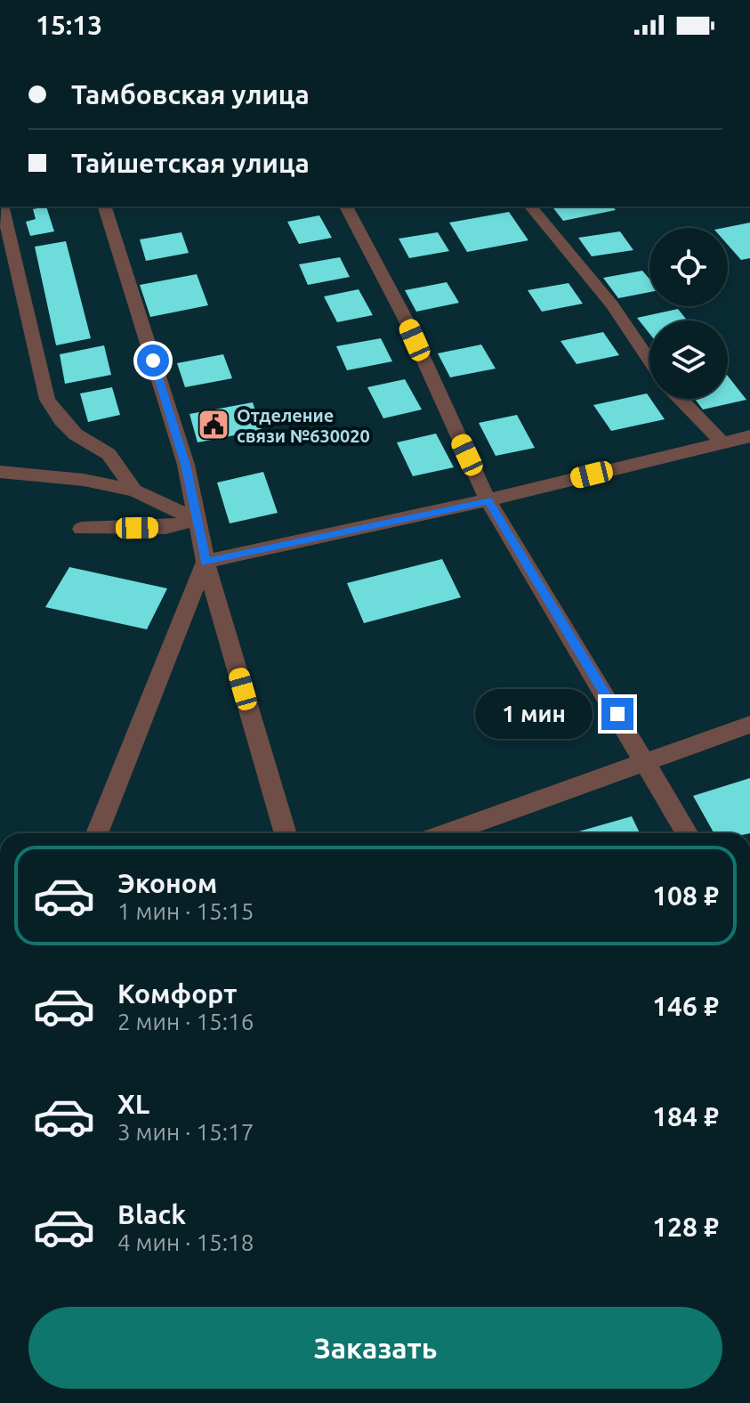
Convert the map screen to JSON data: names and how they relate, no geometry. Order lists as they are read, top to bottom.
{
  "places": {
    "public building": ["Отделение связи №630020"]
  },
  "page": {
    "status": "15:13",
    "banner": ["Тамбовская улица", "Тайшетская улица"],
    "bubble": "1 мин",
    "list": [
      {
        "name": "Эконом",
        "note": "1 мин · 15:15",
        "value": "108 ₽"
      },
      {
        "name": "Комфорт",
        "note": "2 мин · 15:16",
        "value": "146 ₽"
      },
      {
        "name": "XL",
        "note": "3 мин · 15:17",
        "value": "184 ₽"
      },
      {
        "name": "Black",
        "note": "4 мин · 15:18",
        "value": "128 ₽"
      }
    ],
    "buttons": "Заказать"
  }
}
